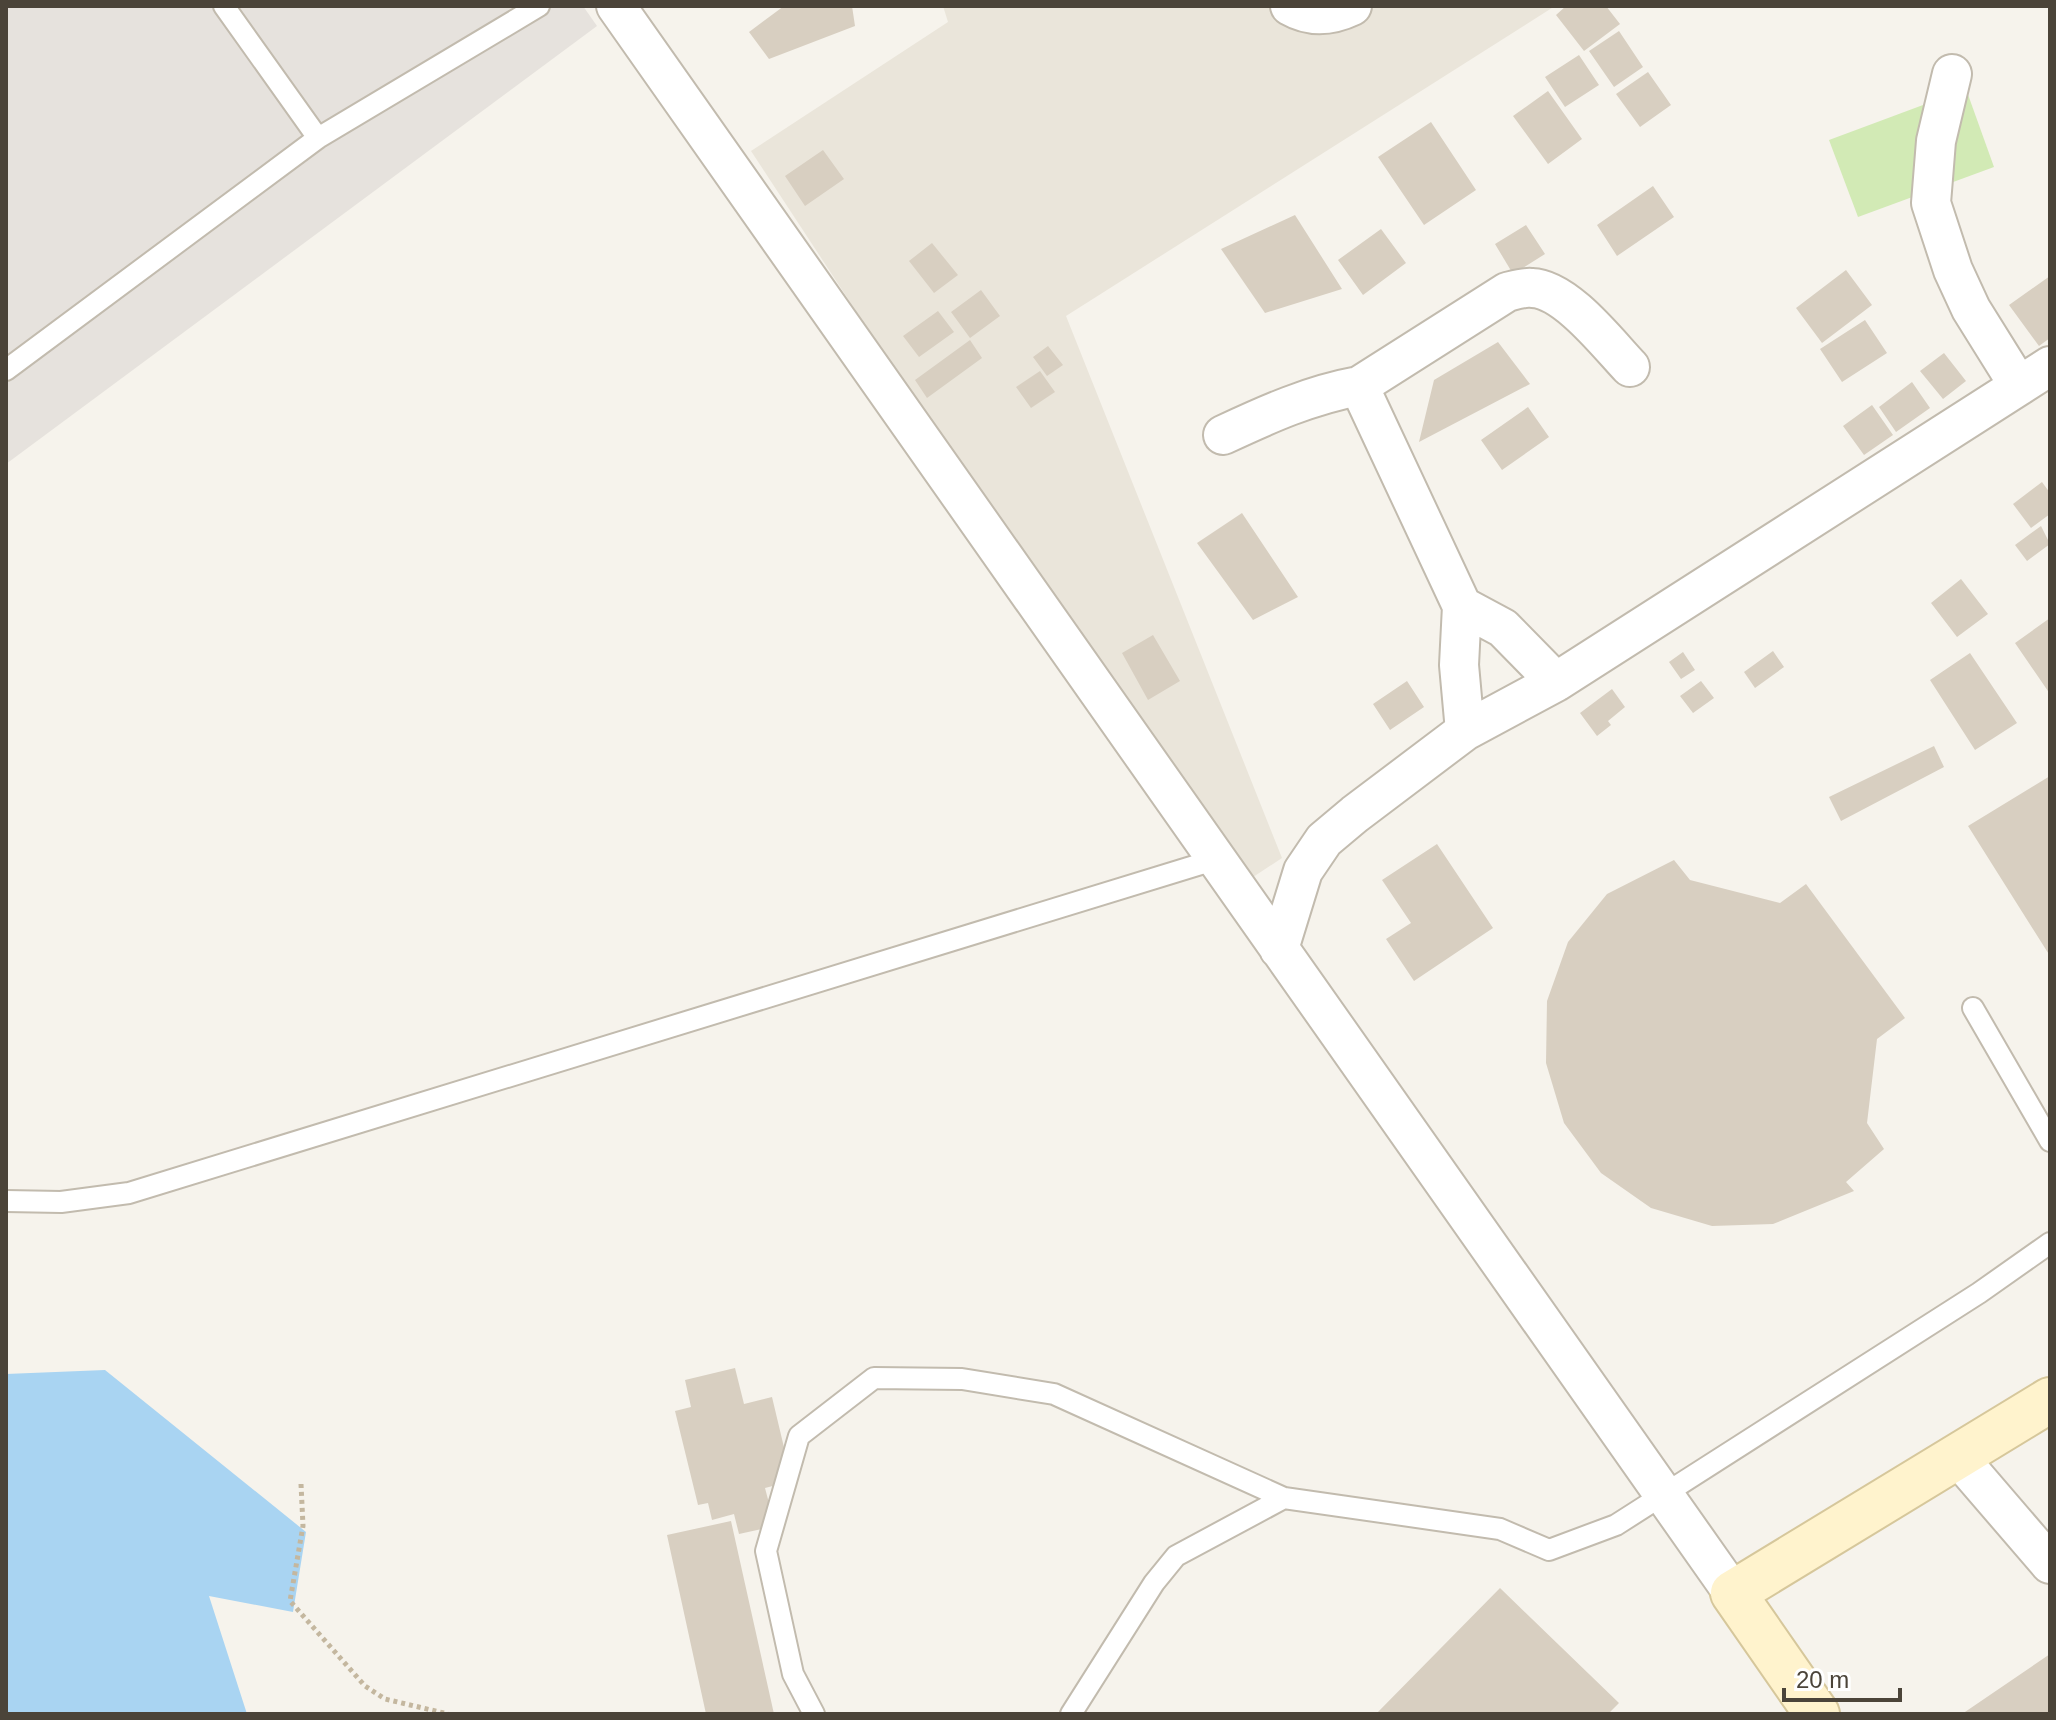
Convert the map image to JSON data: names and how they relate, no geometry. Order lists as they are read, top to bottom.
{
  "scale_bar": "20 m"
}
